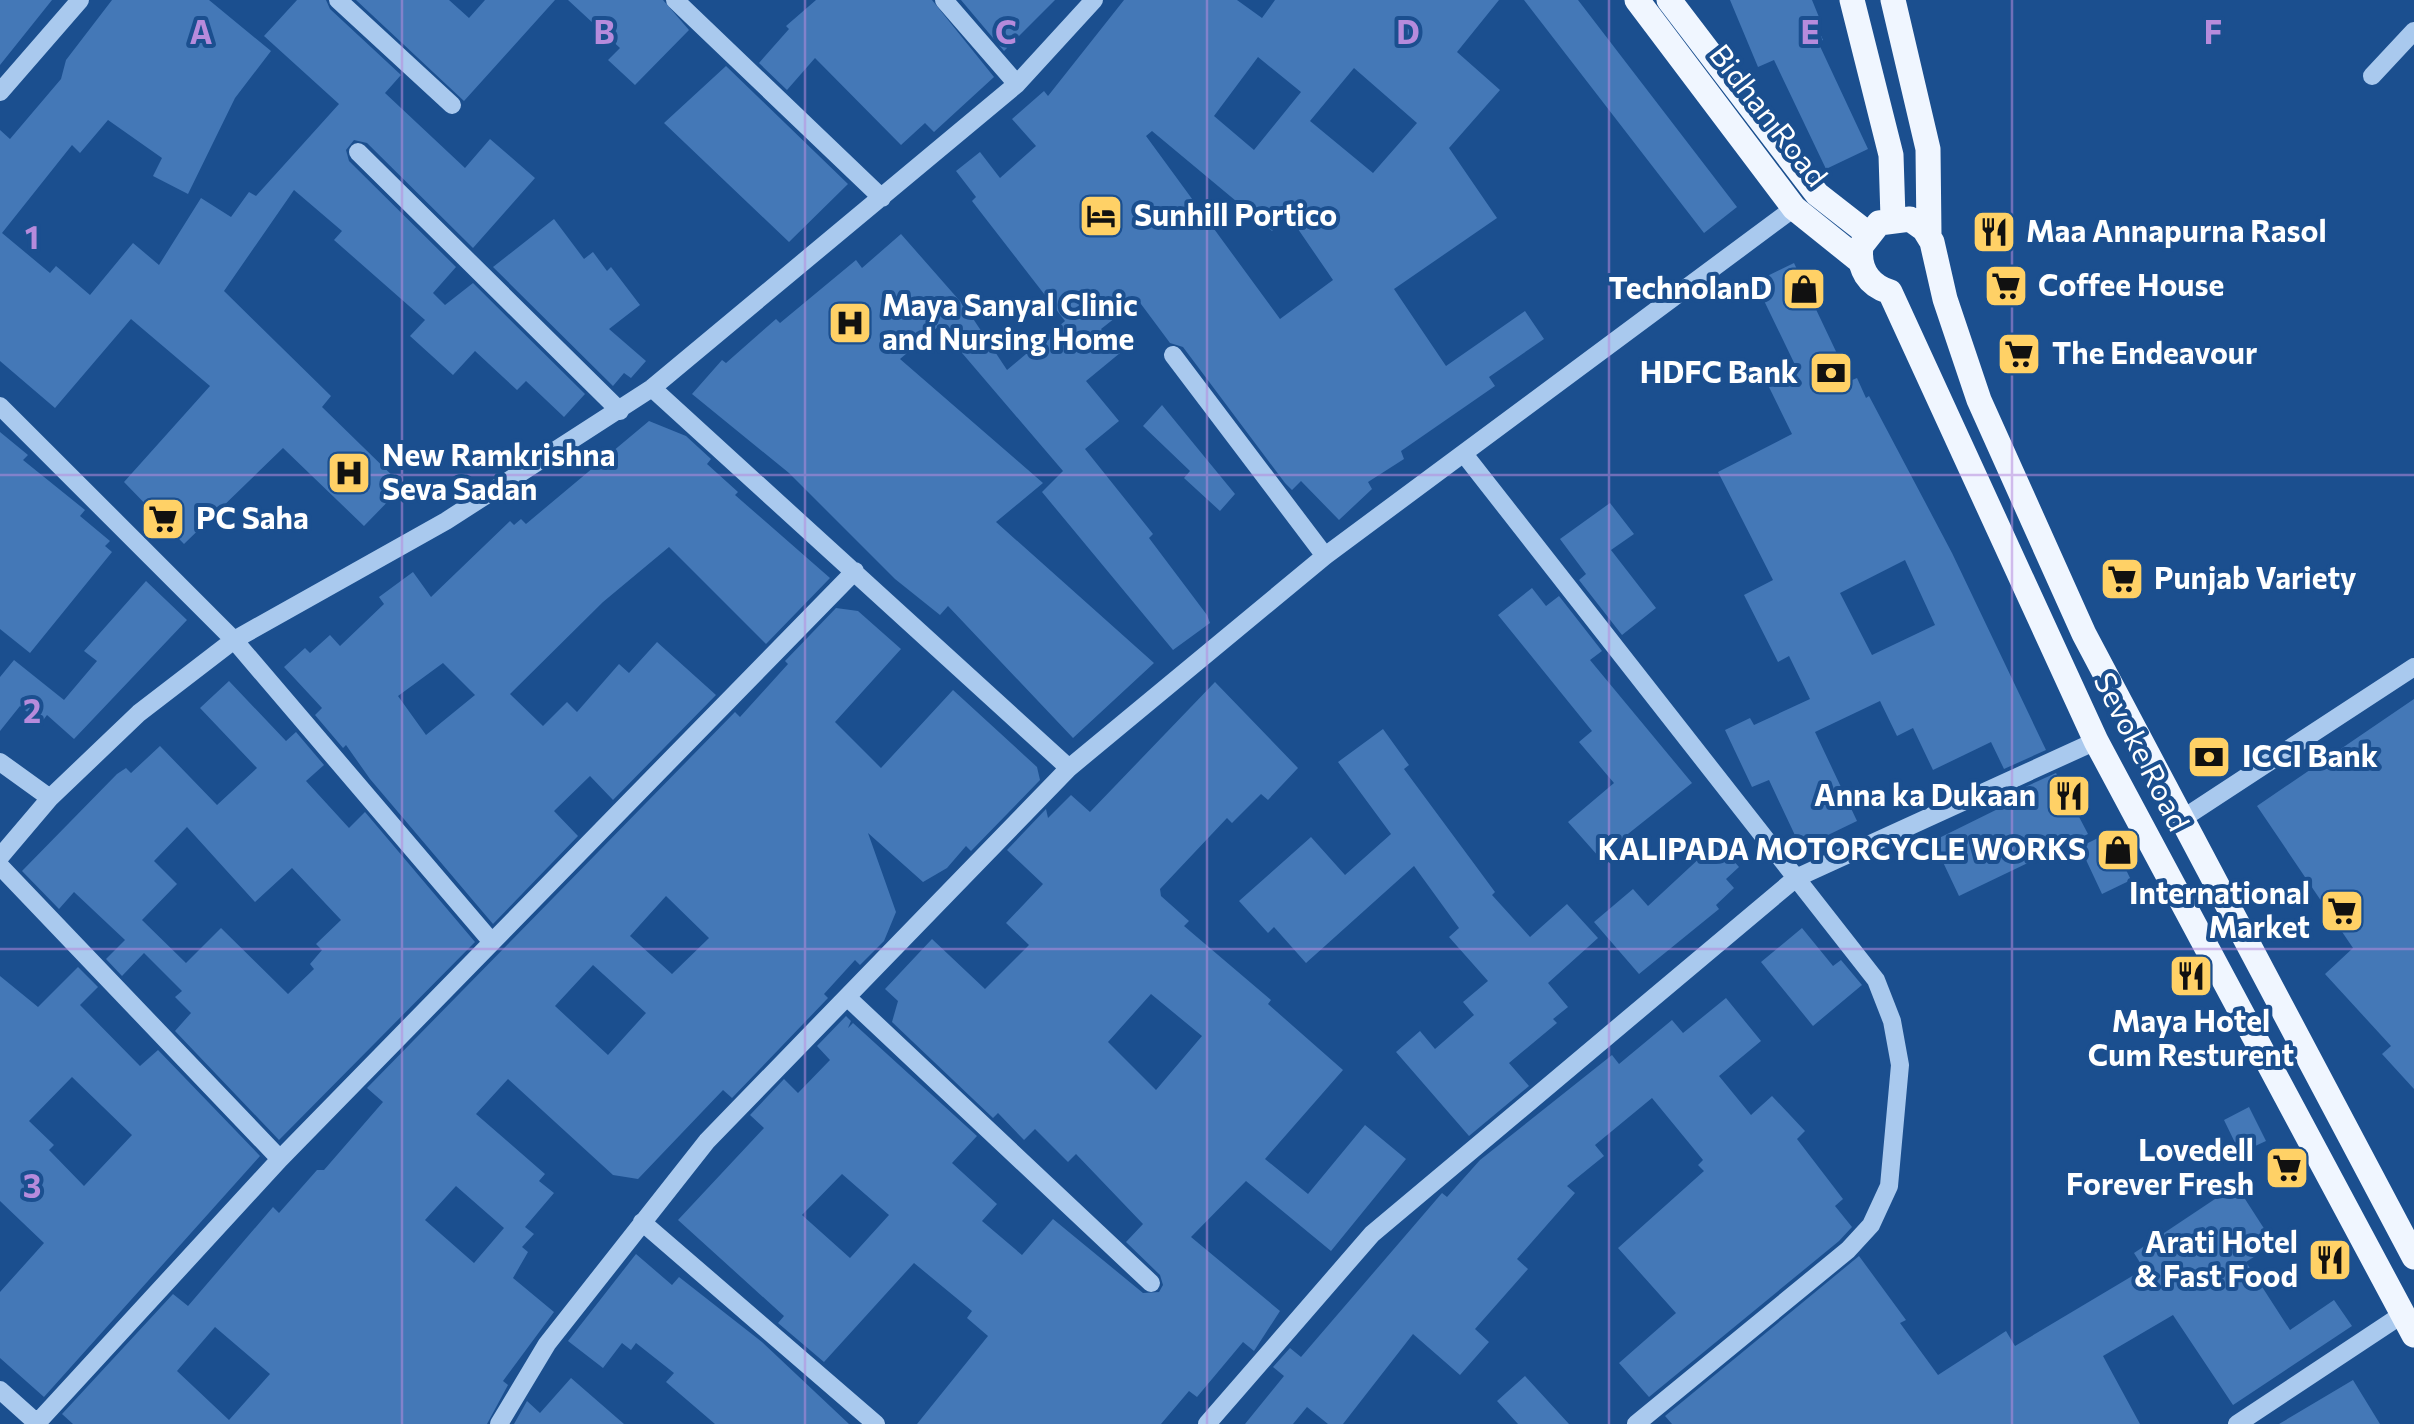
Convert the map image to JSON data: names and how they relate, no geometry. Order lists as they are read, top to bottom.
{
  "streets": {
    "main road": ["Bidhan Road", "Sevoke Road"]
  },
  "crossings": [
    ["Bidhan Road", "Sevoke Road"]
  ],
  "places": {
    "hotel": ["Sunhill Portico"],
    "restaurant": [
      "Maa Annapurna Rasol",
      "Anna ka Dukaan",
      "Maya Hotel Cum Resturent",
      "Arati Hotel & Fast Food"
    ],
    "supermarket": [
      "Coffee House",
      "The Endeavour",
      "PC Saha",
      "Punjab Variety",
      "International Market",
      "Lovedell Forever Fresh"
    ],
    "shop": ["TechnolanD", "KALIPADA MOTORCYCLE WORKS"],
    "hospital": ["Maya Sanyal Clinic and Nursing Home", "New Ramkrishna Seva Sadan"],
    "bank": ["HDFC Bank", "ICCI Bank"]
  },
  "grid": {
    "columns": [
      "A",
      "B",
      "C",
      "D",
      "E",
      "F"
    ],
    "rows": ["1", "2", "3"]
  }
}
